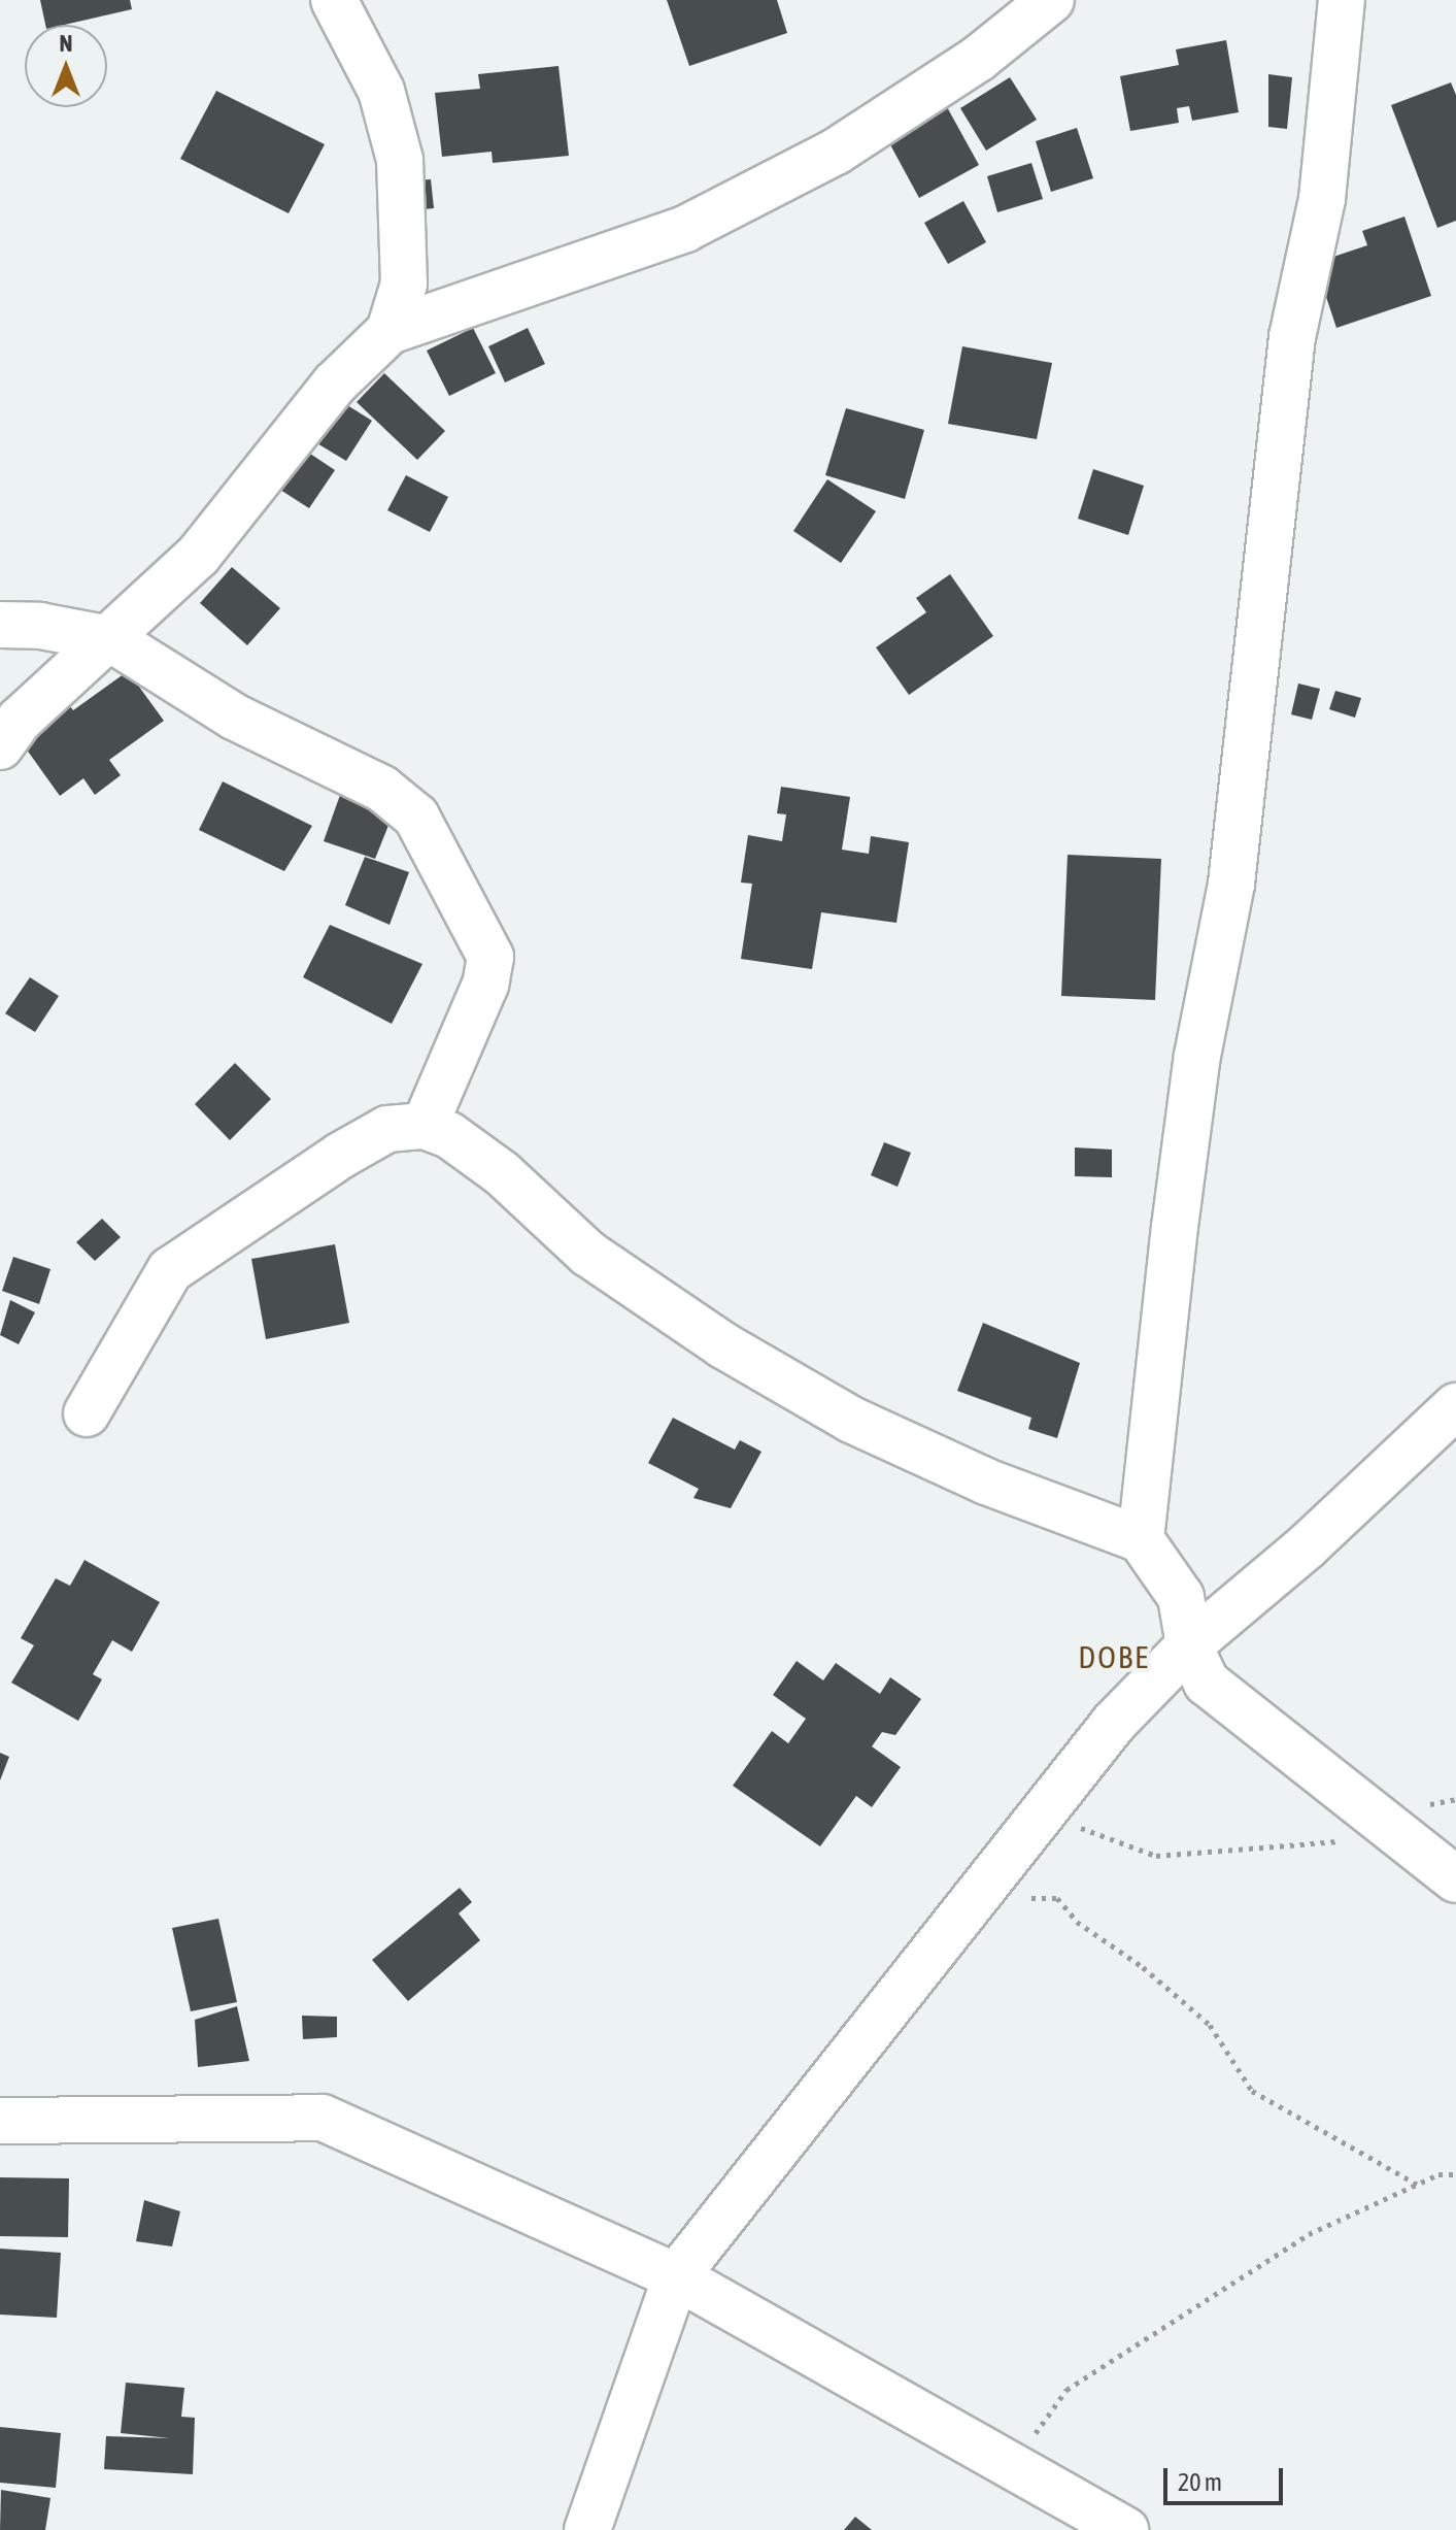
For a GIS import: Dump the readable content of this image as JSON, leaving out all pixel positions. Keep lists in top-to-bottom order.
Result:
{
  "districts": ["DOBE"],
  "scale_bar": "20 m",
  "north": "top"
}
